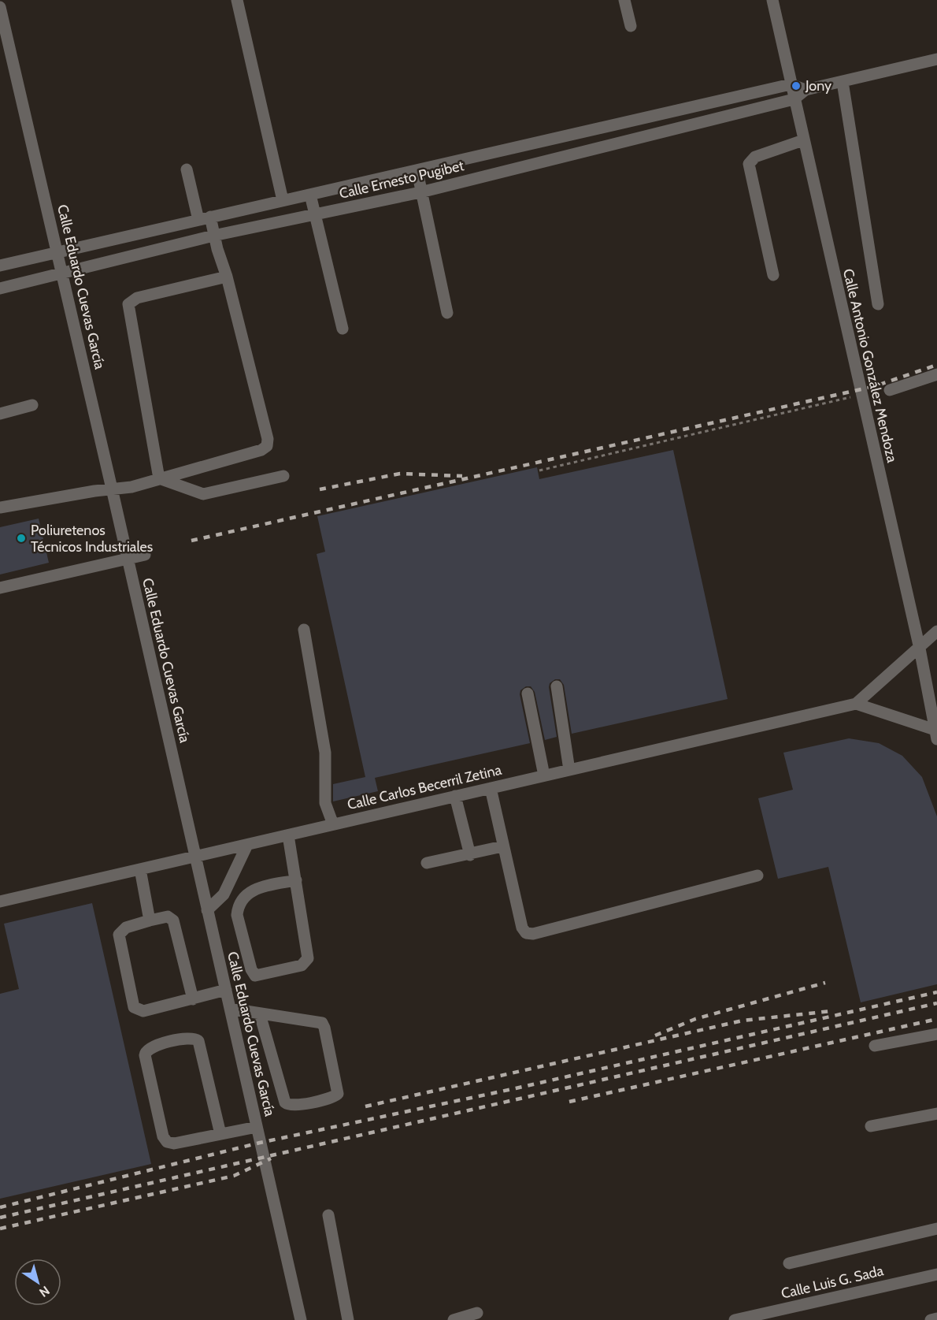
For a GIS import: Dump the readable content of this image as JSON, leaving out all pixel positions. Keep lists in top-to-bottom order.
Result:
{
  "streets": {
    "street": [
      "Calle Ernesto Pugibet",
      "Calle Eduardo Cuevas García",
      "Calle Antonio González Mendoza",
      "Calle Carlos Becerril Zetina",
      "Calle Luis G. Sada"
    ]
  },
  "crossings": [
    ["Calle Ernesto Pugibet", "Calle Eduardo Cuevas García"],
    ["Calle Ernesto Pugibet", "Calle Antonio González Mendoza"],
    ["Calle Eduardo Cuevas García", "Calle Carlos Becerril Zetina"],
    ["Calle Antonio González Mendoza", "Calle Carlos Becerril Zetina"]
  ],
  "places": ["Jony", "Poliuretenos Técnicos Industriales"],
  "north": "bottom right"
}
